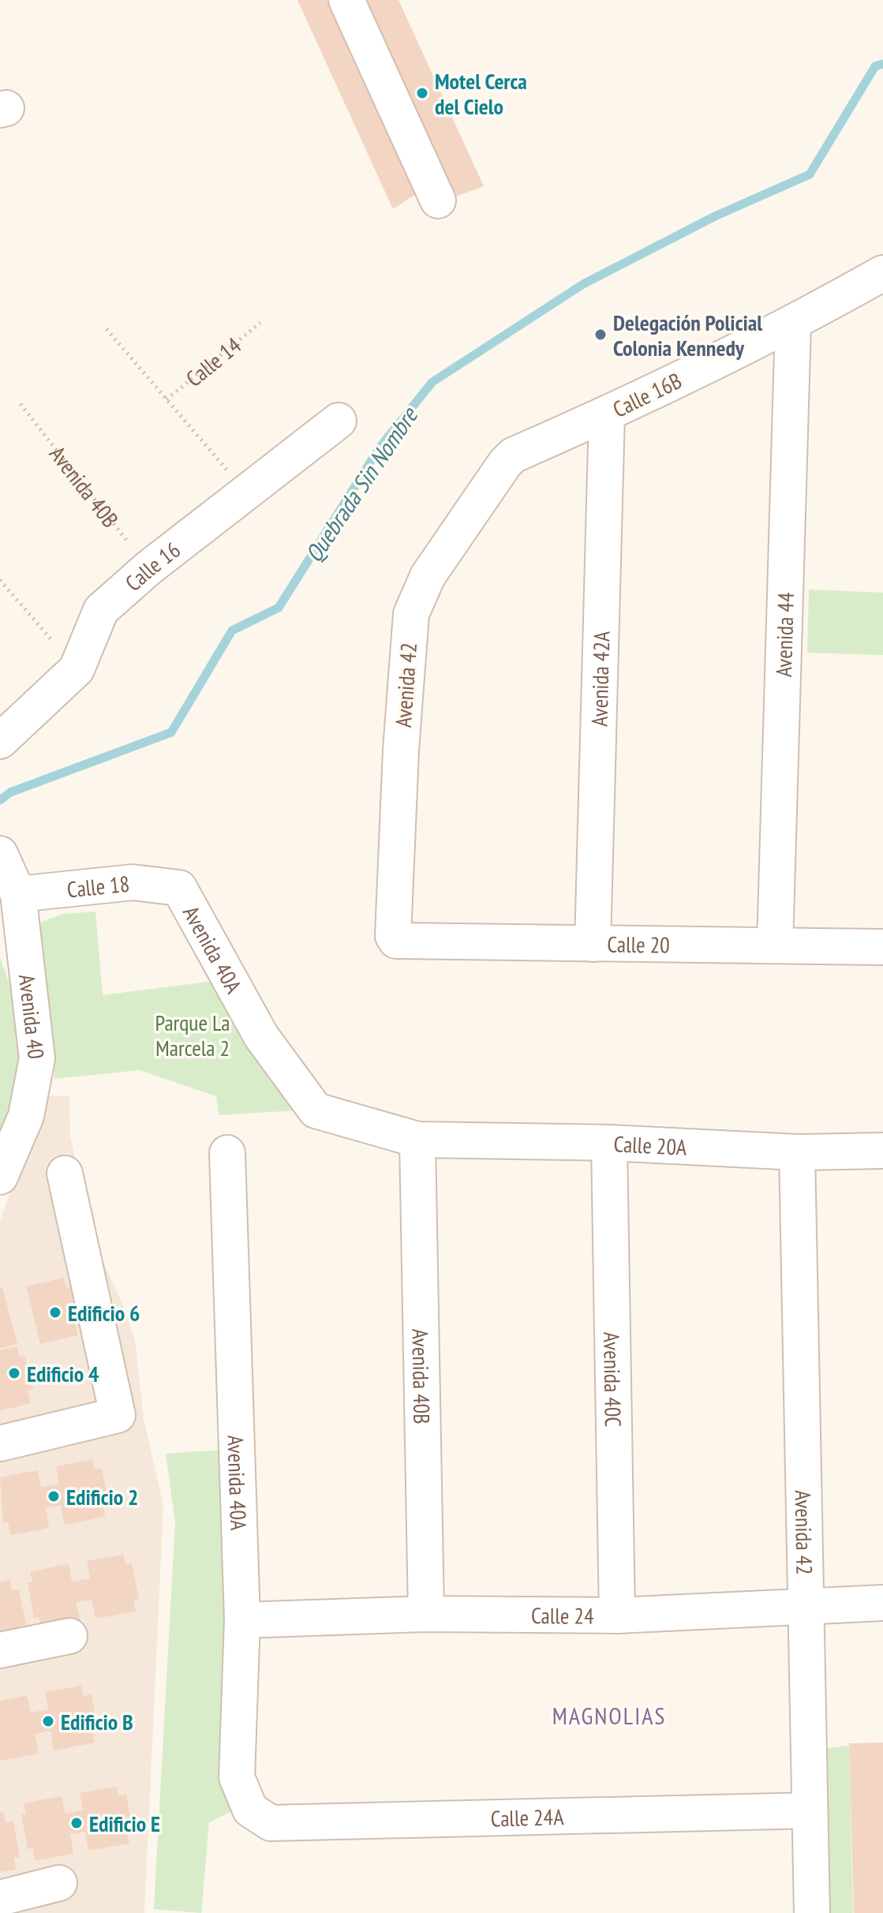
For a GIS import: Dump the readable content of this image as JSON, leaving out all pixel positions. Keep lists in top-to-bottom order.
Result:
{
  "streets": {
    "street": [
      "Calle 16B",
      "Avenida 40B",
      "Calle 16",
      "Avenida 44",
      "Avenida 42A",
      "Avenida 42",
      "Calle 18",
      "Calle 20",
      "Avenida 40A",
      "Avenida 40",
      "Calle 20A",
      "Avenida 40C",
      "Calle 24",
      "Calle 24A"
    ],
    "path": ["Calle 14"]
  },
  "crossings": [
    ["Calle 16B", "Avenida 44"],
    ["Calle 16B", "Avenida 42A"],
    ["Calle 16B", "Avenida 42"],
    ["Avenida 40B", "Calle 16"],
    ["Avenida 40B", "Avenida 40A"],
    ["Avenida 40B", "Calle 20A"],
    ["Avenida 40B", "Calle 24"],
    ["Avenida 44", "Calle 20"],
    ["Avenida 42A", "Calle 20"],
    ["Avenida 42", "Calle 20"],
    ["Avenida 42", "Calle 20A"],
    ["Avenida 42", "Calle 24"],
    ["Avenida 42", "Calle 24A"],
    ["Calle 18", "Avenida 40A"],
    ["Calle 18", "Avenida 40"],
    ["Avenida 40A", "Calle 20A"],
    ["Avenida 40A", "Calle 24"],
    ["Avenida 40A", "Calle 24A"],
    ["Calle 20A", "Avenida 40C"],
    ["Avenida 40C", "Calle 24"]
  ],
  "districts": ["MAGNOLIAS"],
  "water": ["Quebrada Sin Nombre"],
  "parks": ["Parque La Marcela 2"],
  "places": [
    "Motel Cerca del Cielo",
    "Delegación Policial Colonia Kennedy",
    "Edificio 6",
    "Edificio 4",
    "Edificio 2",
    "Edificio B",
    "Edificio E"
  ]
}
